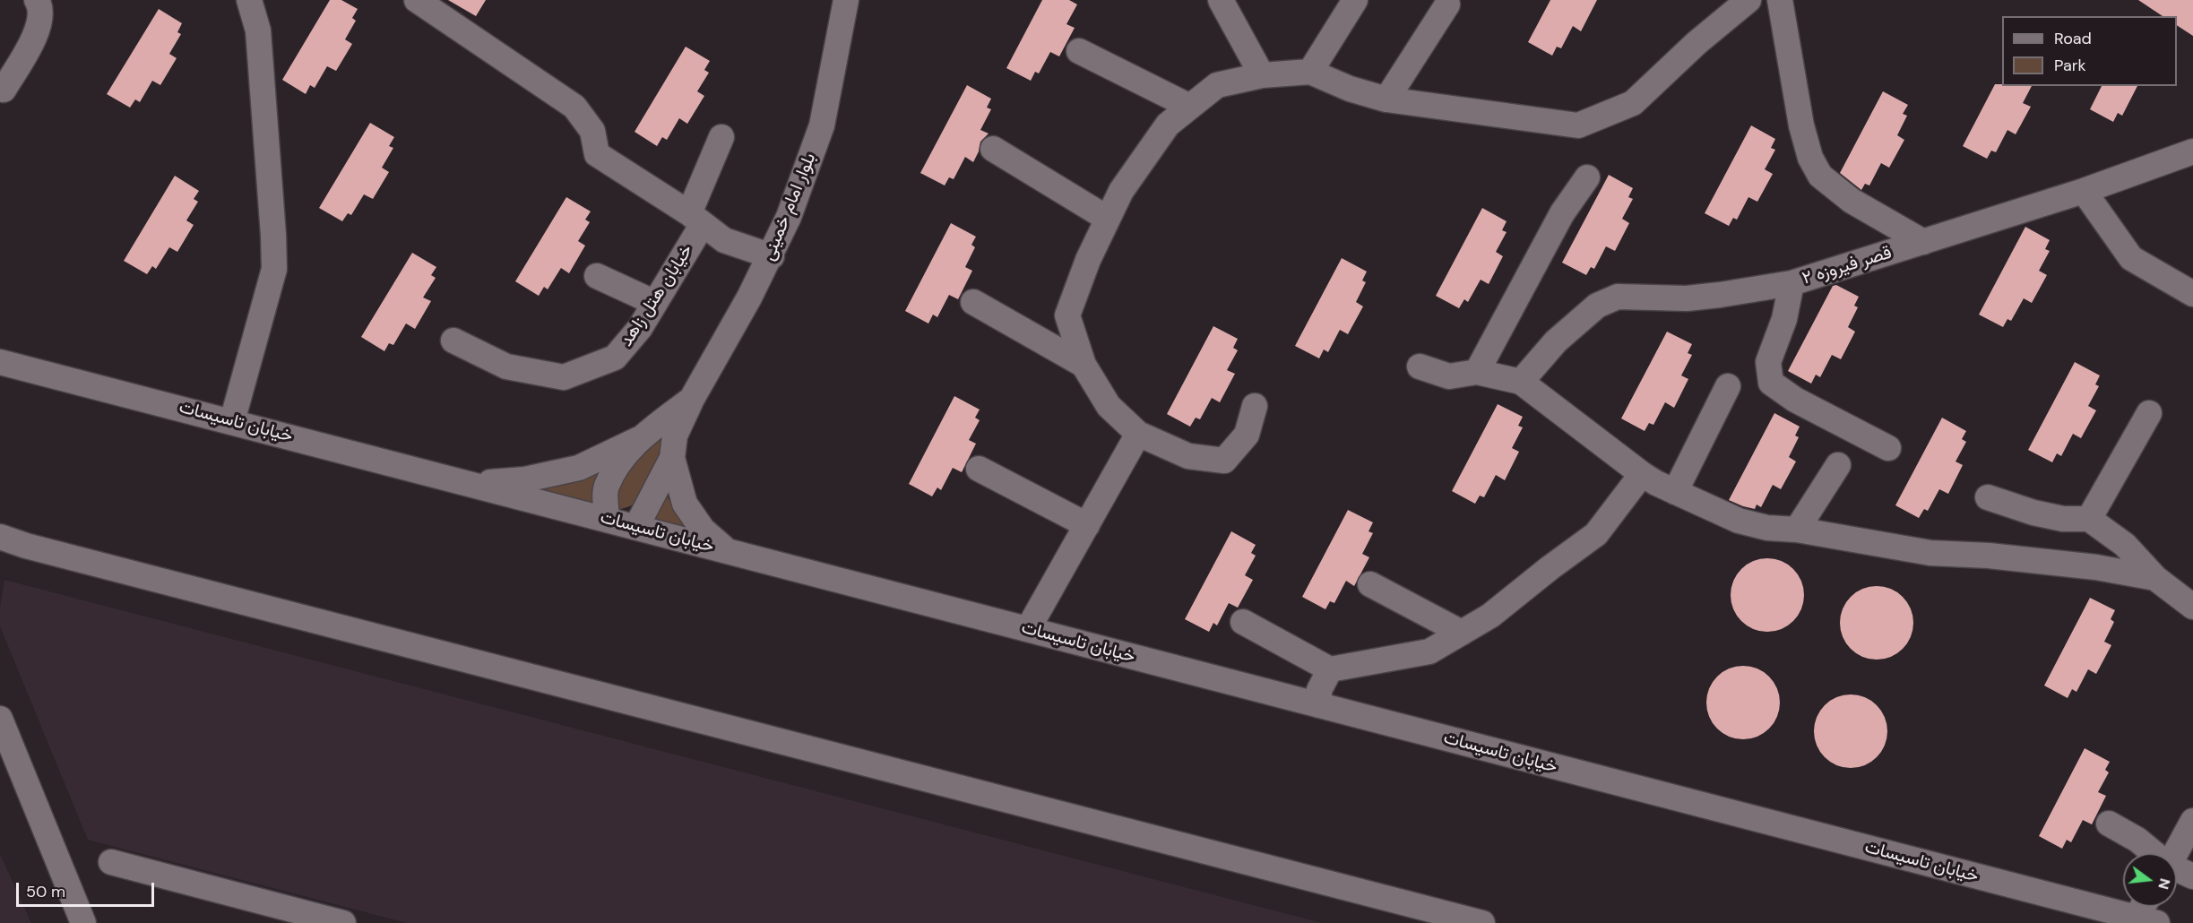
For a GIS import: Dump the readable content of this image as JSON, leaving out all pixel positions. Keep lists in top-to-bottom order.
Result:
{
  "streets": {
    "street": [
      "بلوار امام خمینی",
      "قصر فیروزه ۲",
      "خیابان هتل زاهد",
      "خیابان تاسیسات"
    ]
  },
  "legend": ["Road", "Park"],
  "scale_bar": "50 m",
  "north": "right"
}
